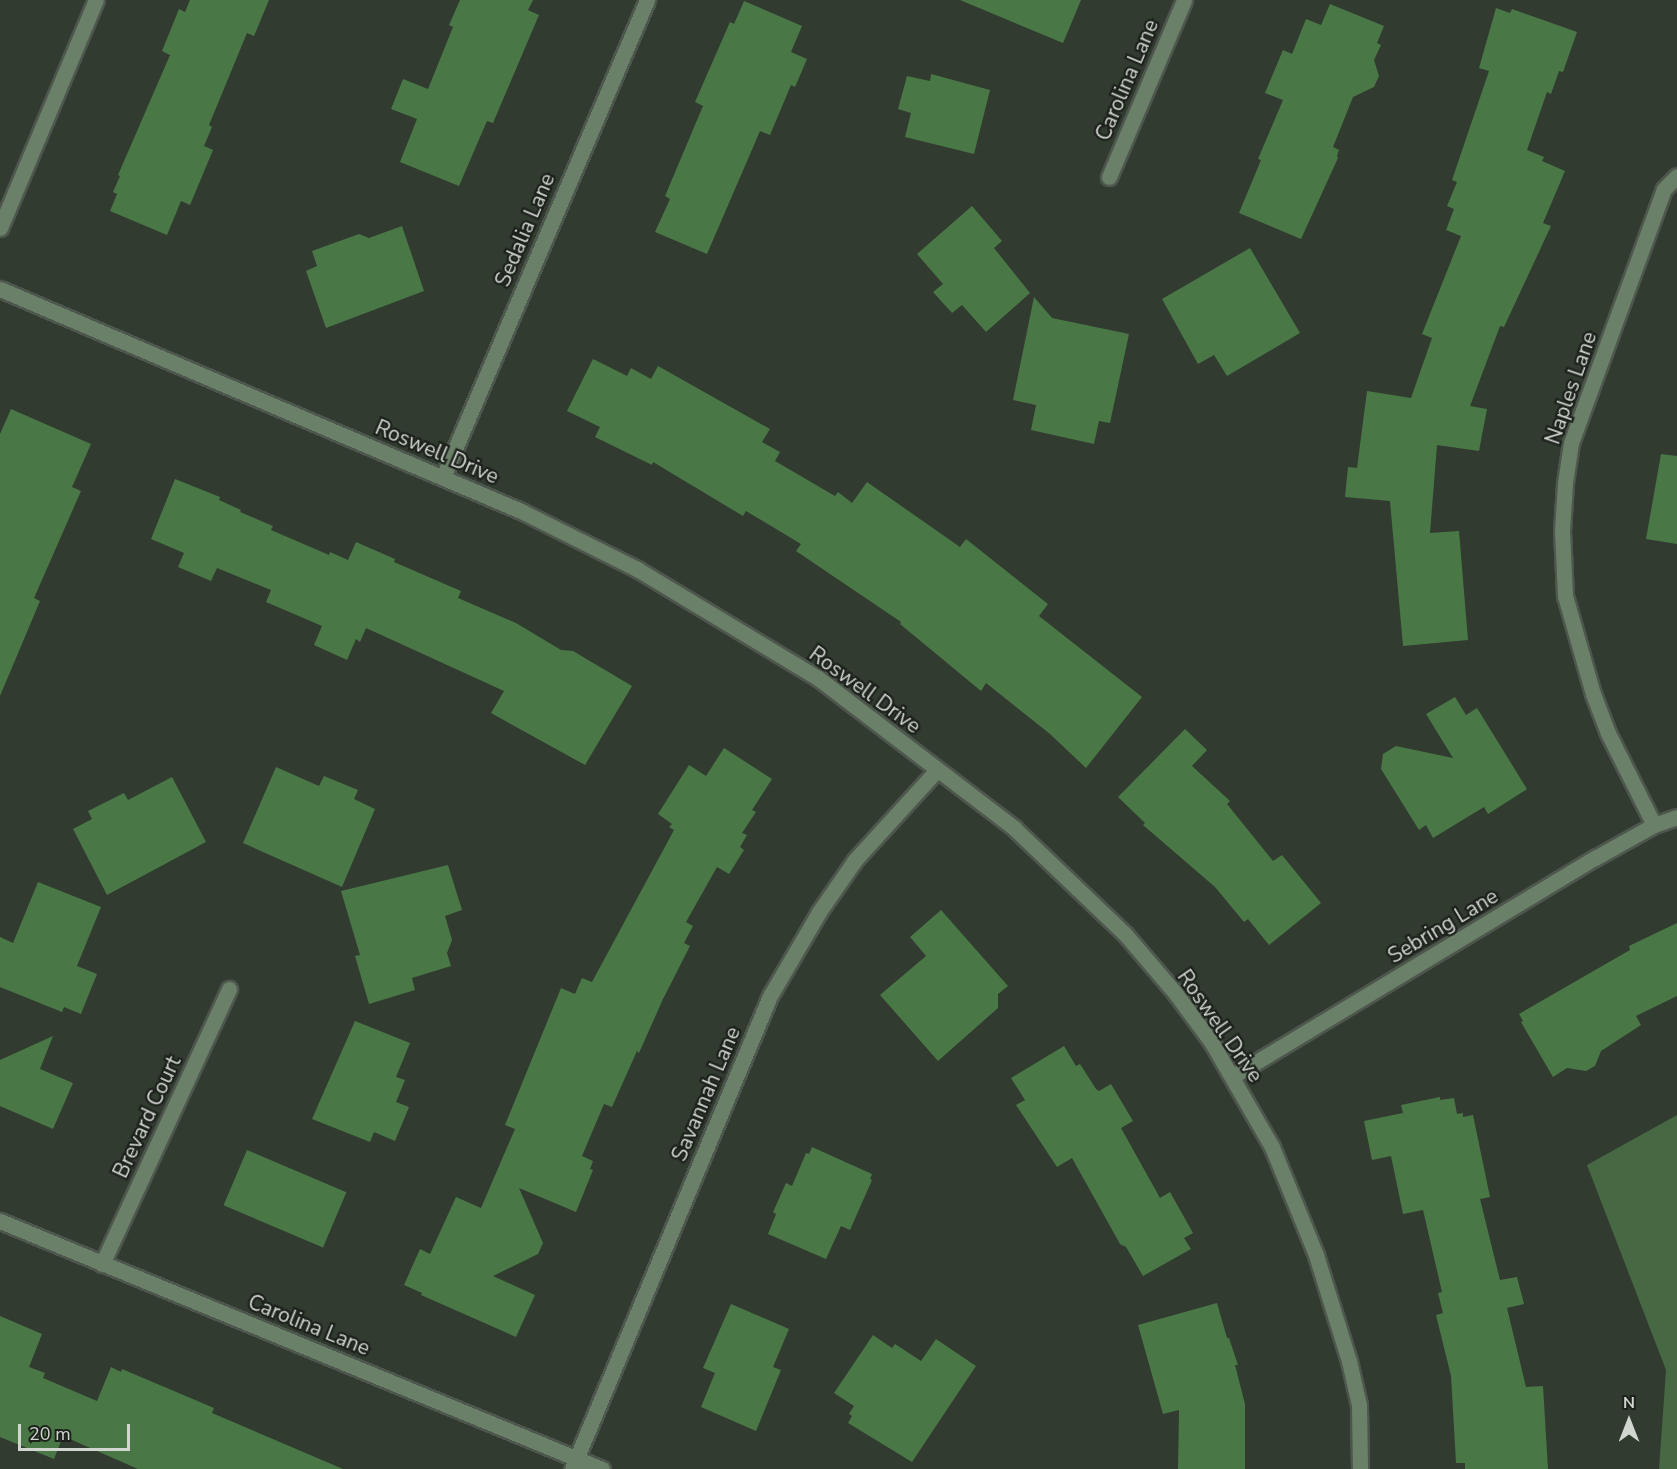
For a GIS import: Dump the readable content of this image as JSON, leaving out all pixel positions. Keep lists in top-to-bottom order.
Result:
{
  "streets": {
    "street": [
      "Carolina Lane",
      "Sedalia Lane",
      "Naples Lane",
      "Roswell Drive",
      "Sebring Lane",
      "Savannah Lane",
      "Brevard Court"
    ]
  },
  "crossings": [
    ["Carolina Lane", "Savannah Lane"],
    ["Carolina Lane", "Brevard Court"],
    ["Sedalia Lane", "Roswell Drive"],
    ["Naples Lane", "Sebring Lane"],
    ["Roswell Drive", "Sebring Lane"],
    ["Roswell Drive", "Savannah Lane"]
  ],
  "scale_bar": "20 m",
  "north": "top"
}
